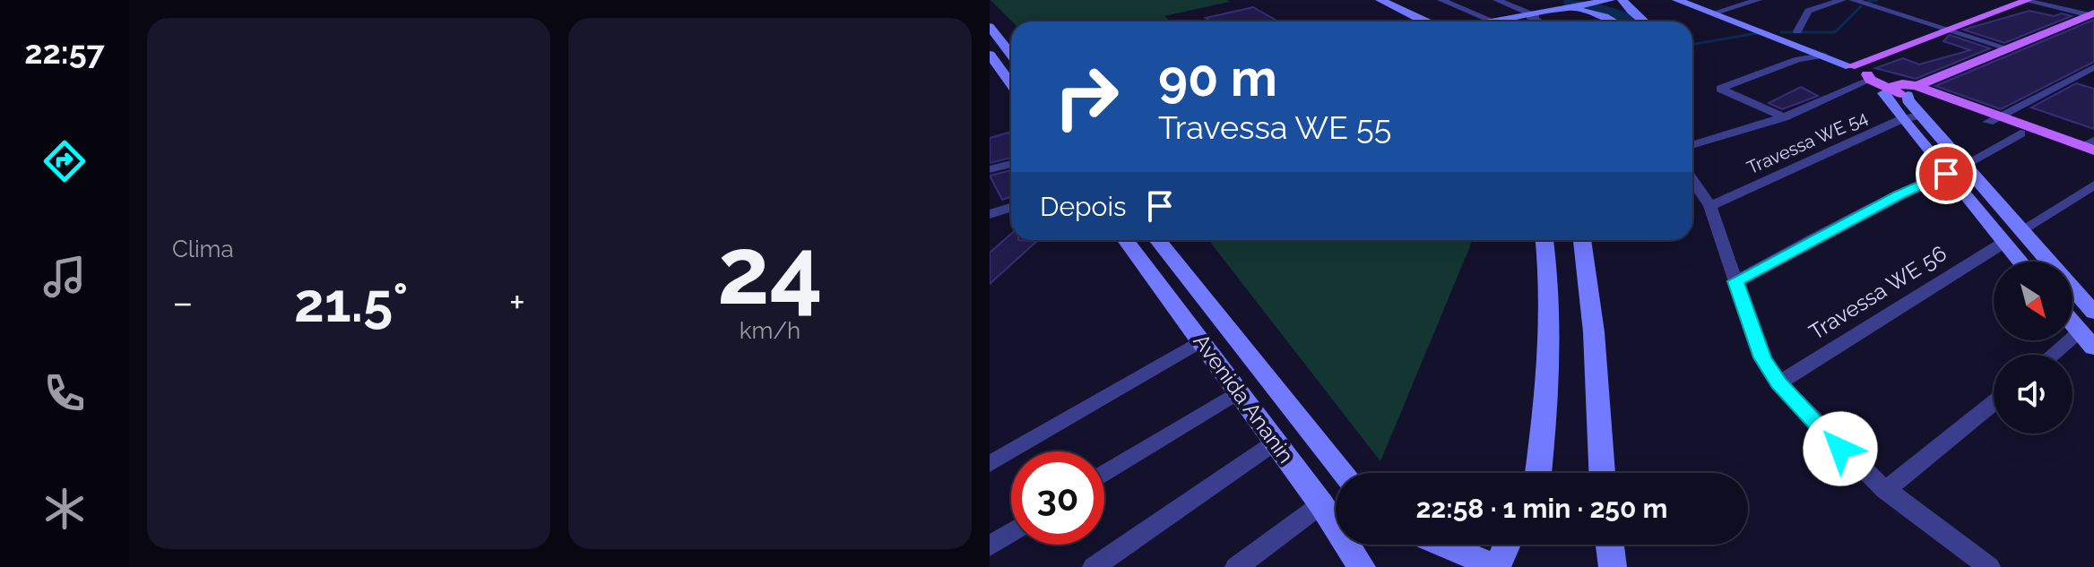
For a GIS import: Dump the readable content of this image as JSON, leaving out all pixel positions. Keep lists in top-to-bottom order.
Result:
{
  "streets": {
    "main road": ["Avenida Ananin"],
    "street": ["Travessa WE 54", "Travessa WE 56"]
  },
  "north": "bottom right",
  "page": {
    "tabs": "22:57",
    "tile": [
      "Clima",
      ["24", "km/h"]
    ],
    "turn": ["90 m", "Travessa WE 55"],
    "then": "Depois",
    "heat": ["−", "21.5°", "+"],
    "limit": "30",
    "trip": "22:58 · 1 min · 250 m"
  }
}
